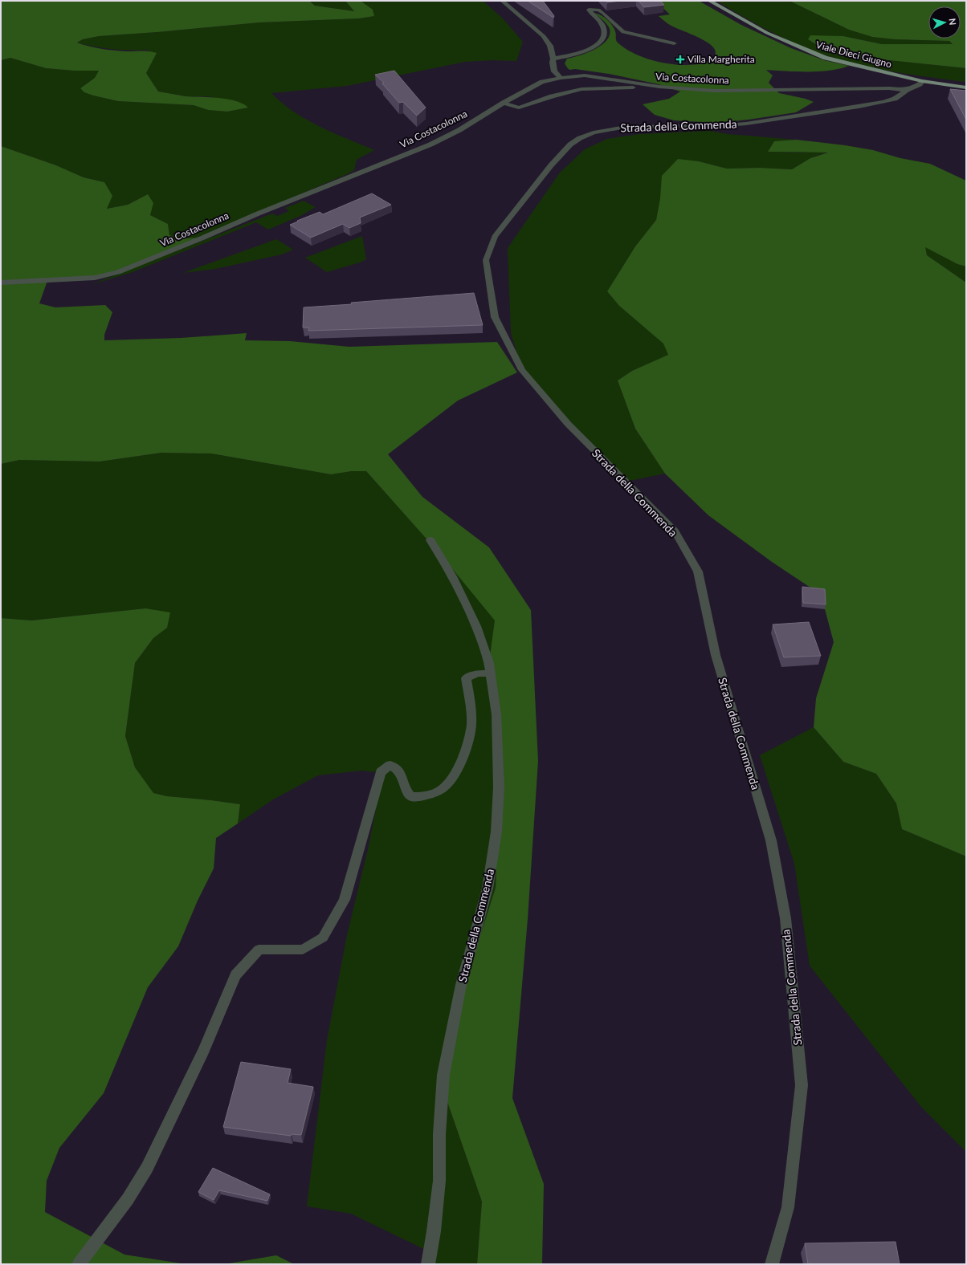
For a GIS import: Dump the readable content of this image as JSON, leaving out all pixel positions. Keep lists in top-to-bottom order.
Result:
{
  "streets": {
    "main road": ["Viale Dieci Giugno"],
    "street": ["Via Costacolonna", "Strada della Commenda"]
  },
  "crossings": [
    ["Viale Dieci Giugno", "Strada della Commenda"],
    ["Via Costacolonna", "Strada della Commenda"]
  ],
  "places": {
    "health": ["Villa Margherita"]
  },
  "north": "right"
}
